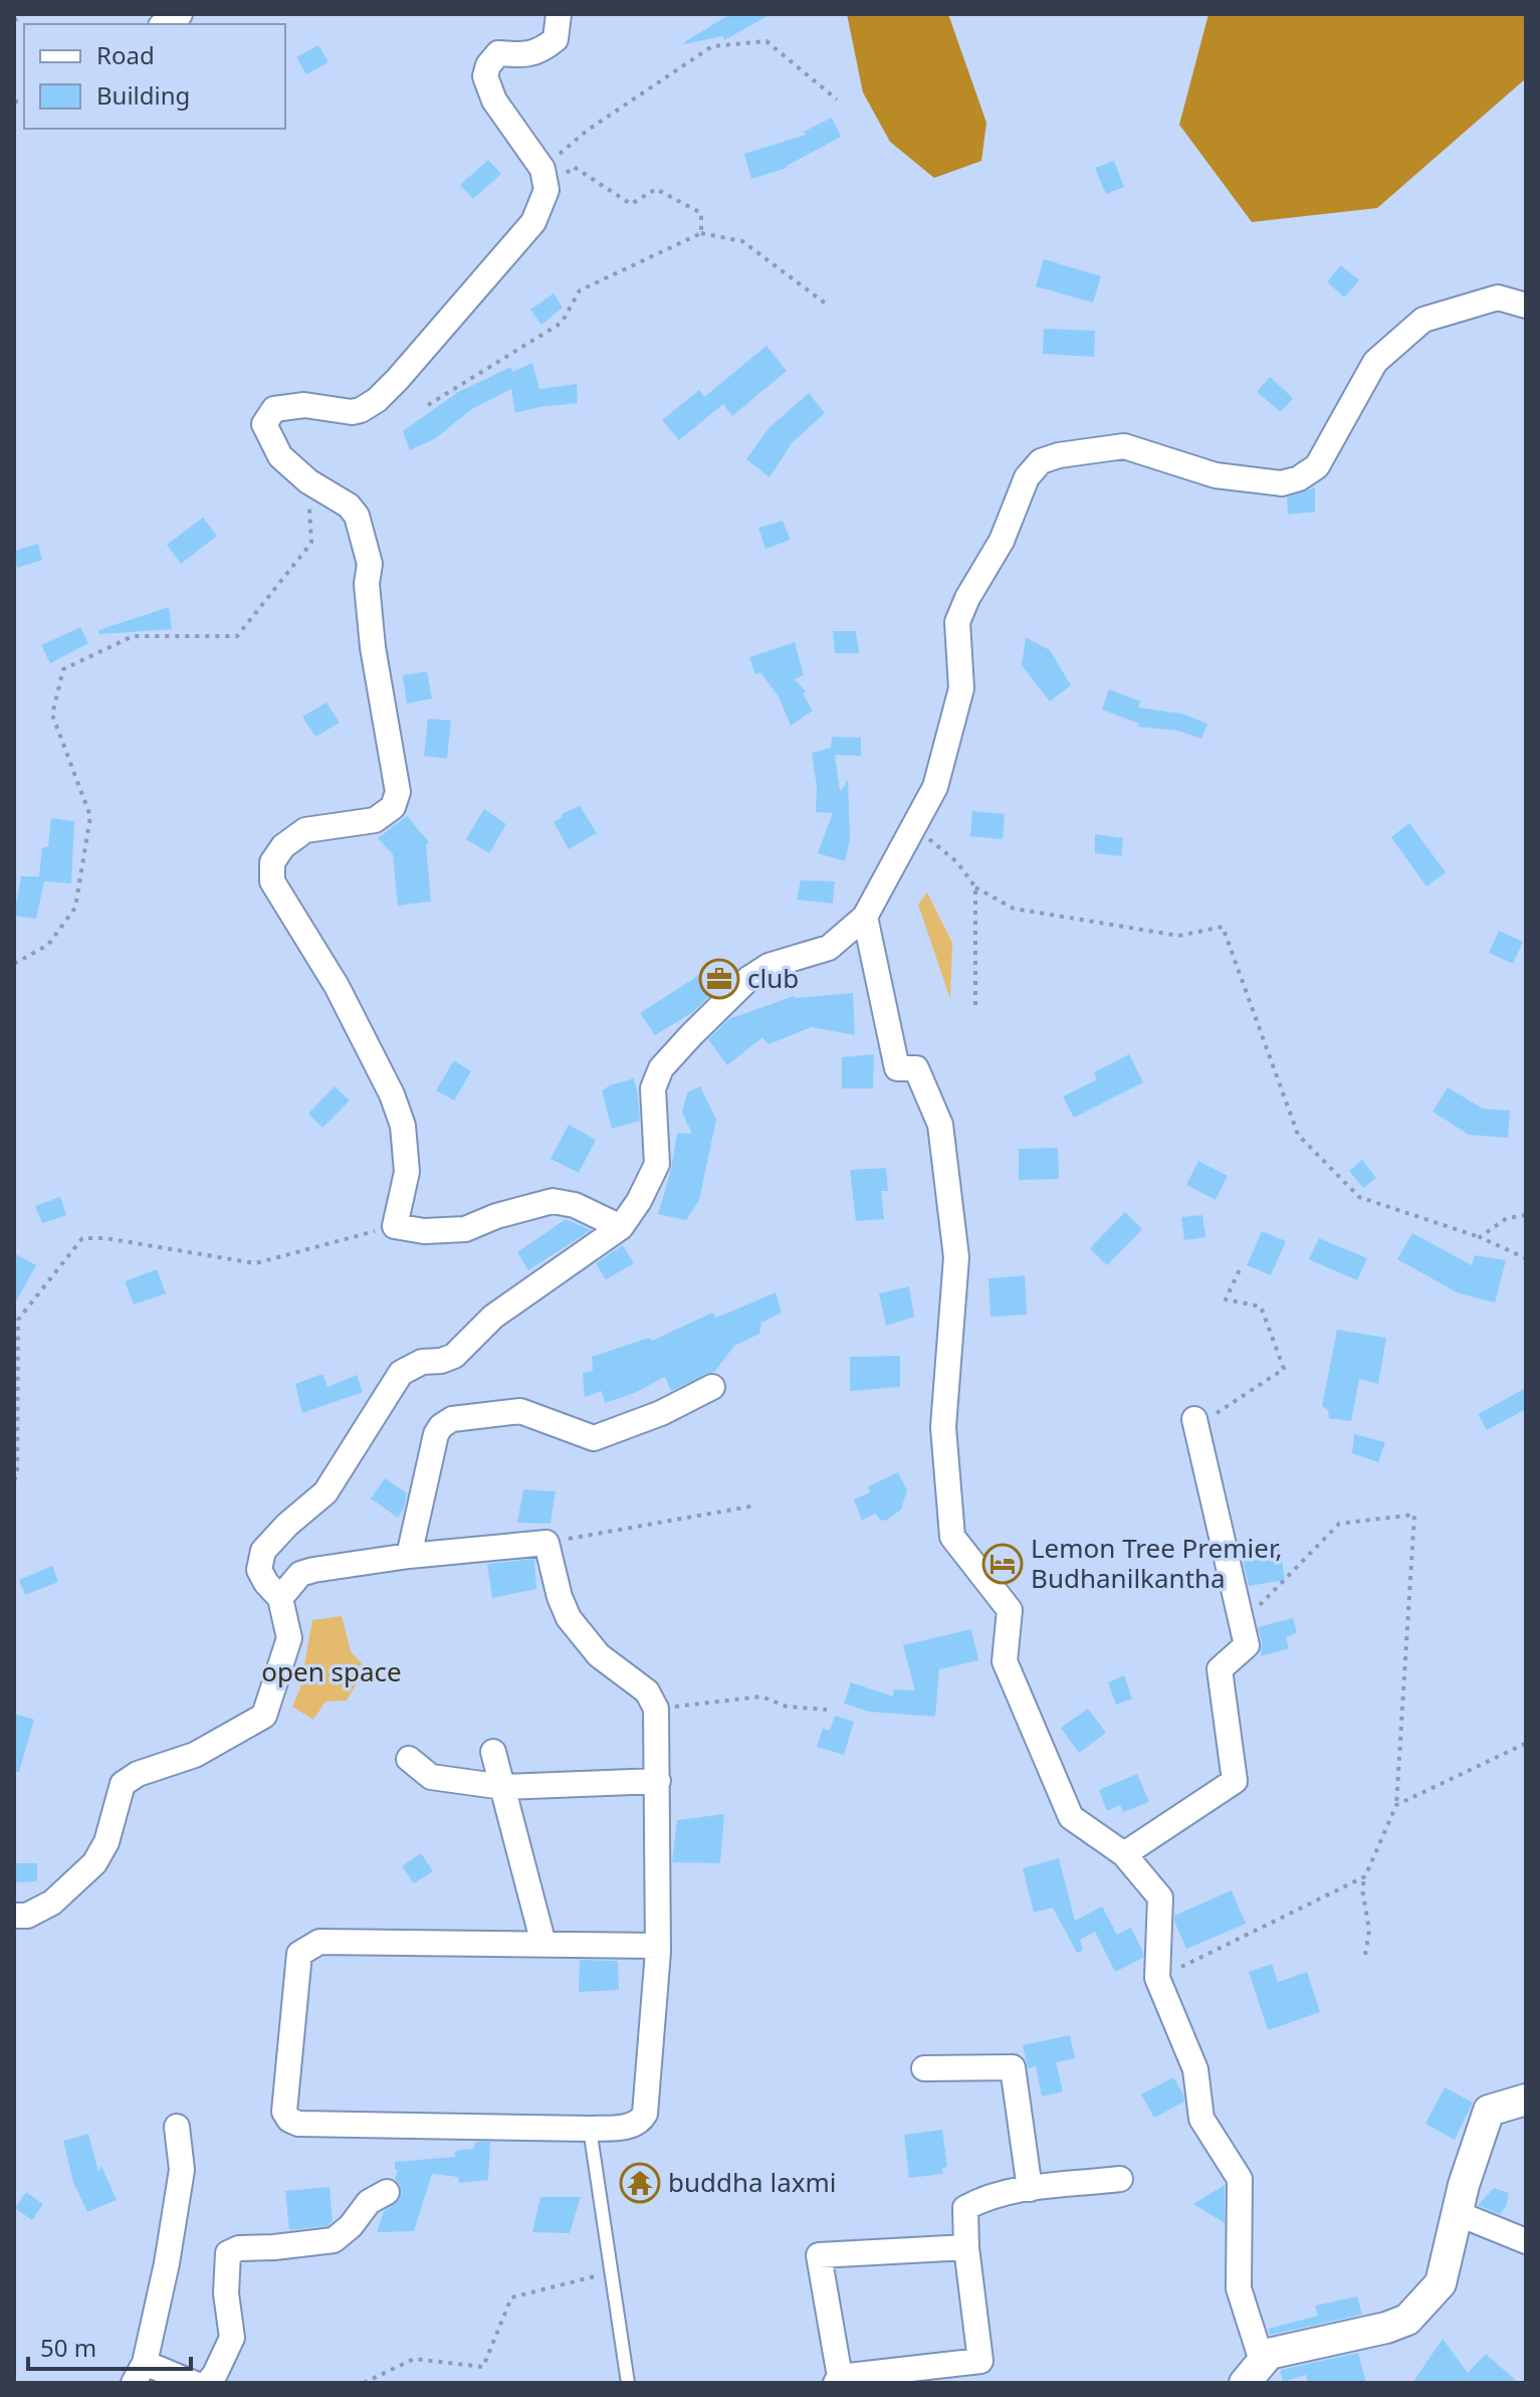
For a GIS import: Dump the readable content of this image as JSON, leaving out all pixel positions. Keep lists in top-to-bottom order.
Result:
{
  "parks": ["open space"],
  "places": {
    "office": ["club"],
    "hotel": ["Lemon Tree Premier, Budhanilkantha"],
    "temple": ["buddha laxmi"]
  },
  "legend": ["Road", "Building"],
  "scale_bar": "50 m"
}
